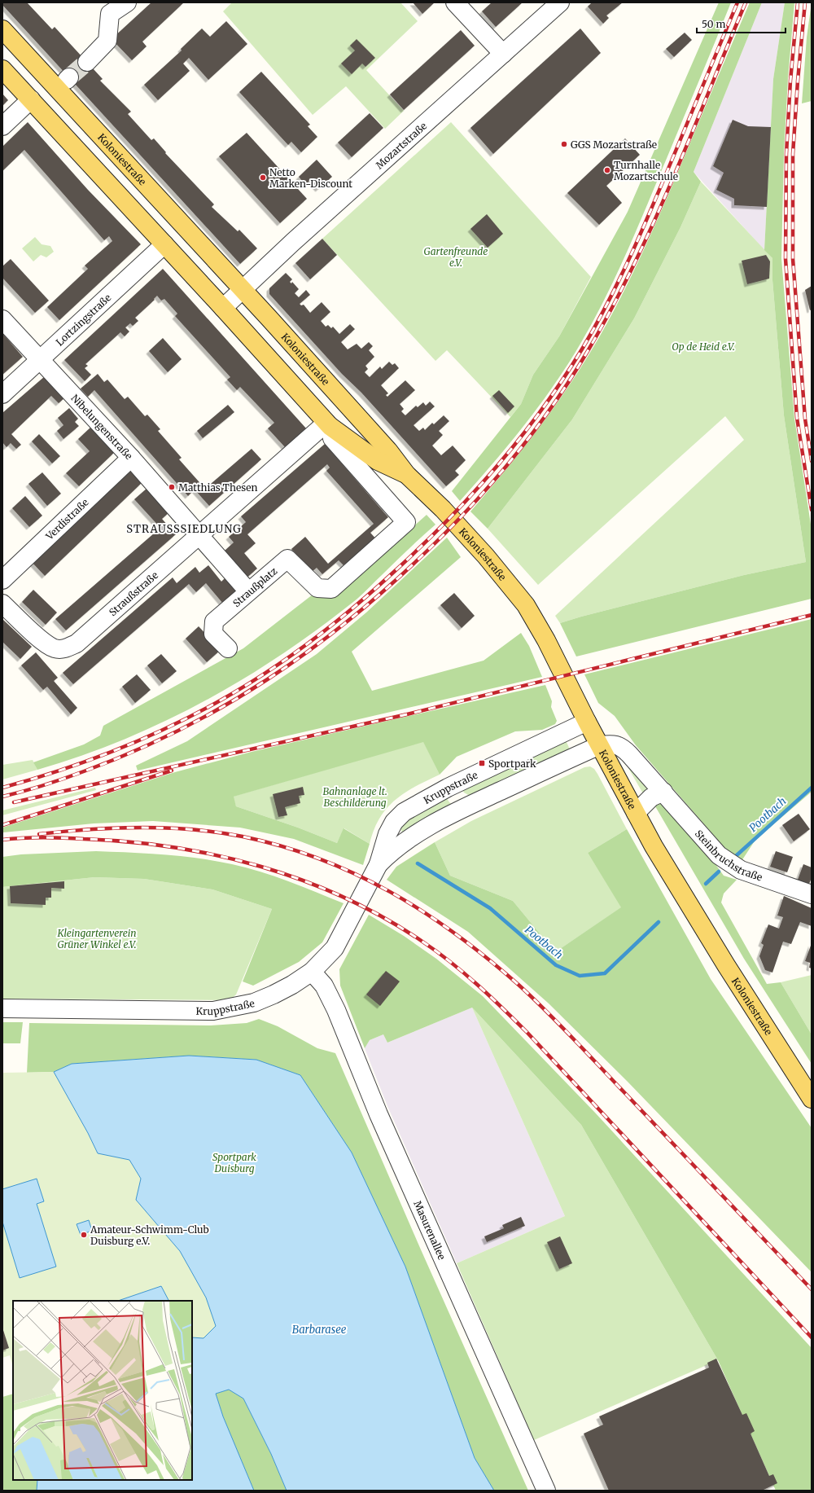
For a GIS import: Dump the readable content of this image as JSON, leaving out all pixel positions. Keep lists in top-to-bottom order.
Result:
{
  "streets": {
    "main road": ["Koloniestraße"],
    "street": [
      "Mozartstraße",
      "Lortzingstraße",
      "Nibelungenstraße",
      "Verdistraße",
      "Straußplatz",
      "Straußstraße",
      "Kruppstraße",
      "Steinbruchstraße",
      "Masurenallee"
    ]
  },
  "crossings": [
    ["Mozartstraße", "Koloniestraße"],
    ["Koloniestraße", "Lortzingstraße"],
    ["Koloniestraße", "Straußplatz"],
    ["Koloniestraße", "Straußstraße"],
    ["Koloniestraße", "Kruppstraße"],
    ["Koloniestraße", "Steinbruchstraße"],
    ["Lortzingstraße", "Nibelungenstraße"],
    ["Nibelungenstraße", "Verdistraße"],
    ["Nibelungenstraße", "Straußstraße"],
    ["Kruppstraße", "Steinbruchstraße"],
    ["Kruppstraße", "Masurenallee"]
  ],
  "districts": ["STRAUSSSIEDLUNG"],
  "water": ["Pootbach", "Barbarasee"],
  "parks": [
    "Gartenfreunde e.V.",
    "Op de Heid e.V.",
    "Bahnanlage lt. Beschilderung",
    "Kleingartenverein Grüner Winkel e.V.",
    "Sportpark Duisburg"
  ],
  "places": {
    "other": [
      "GGS Mozartstraße",
      "Turnhalle Mozartschule",
      "Netto Marken-Discount",
      "Matthias Thesen",
      "Amateur-Schwimm-Club Duisburg e.V."
    ],
    "transit": ["Sportpark"]
  },
  "scale_bar": "50 m"
}
